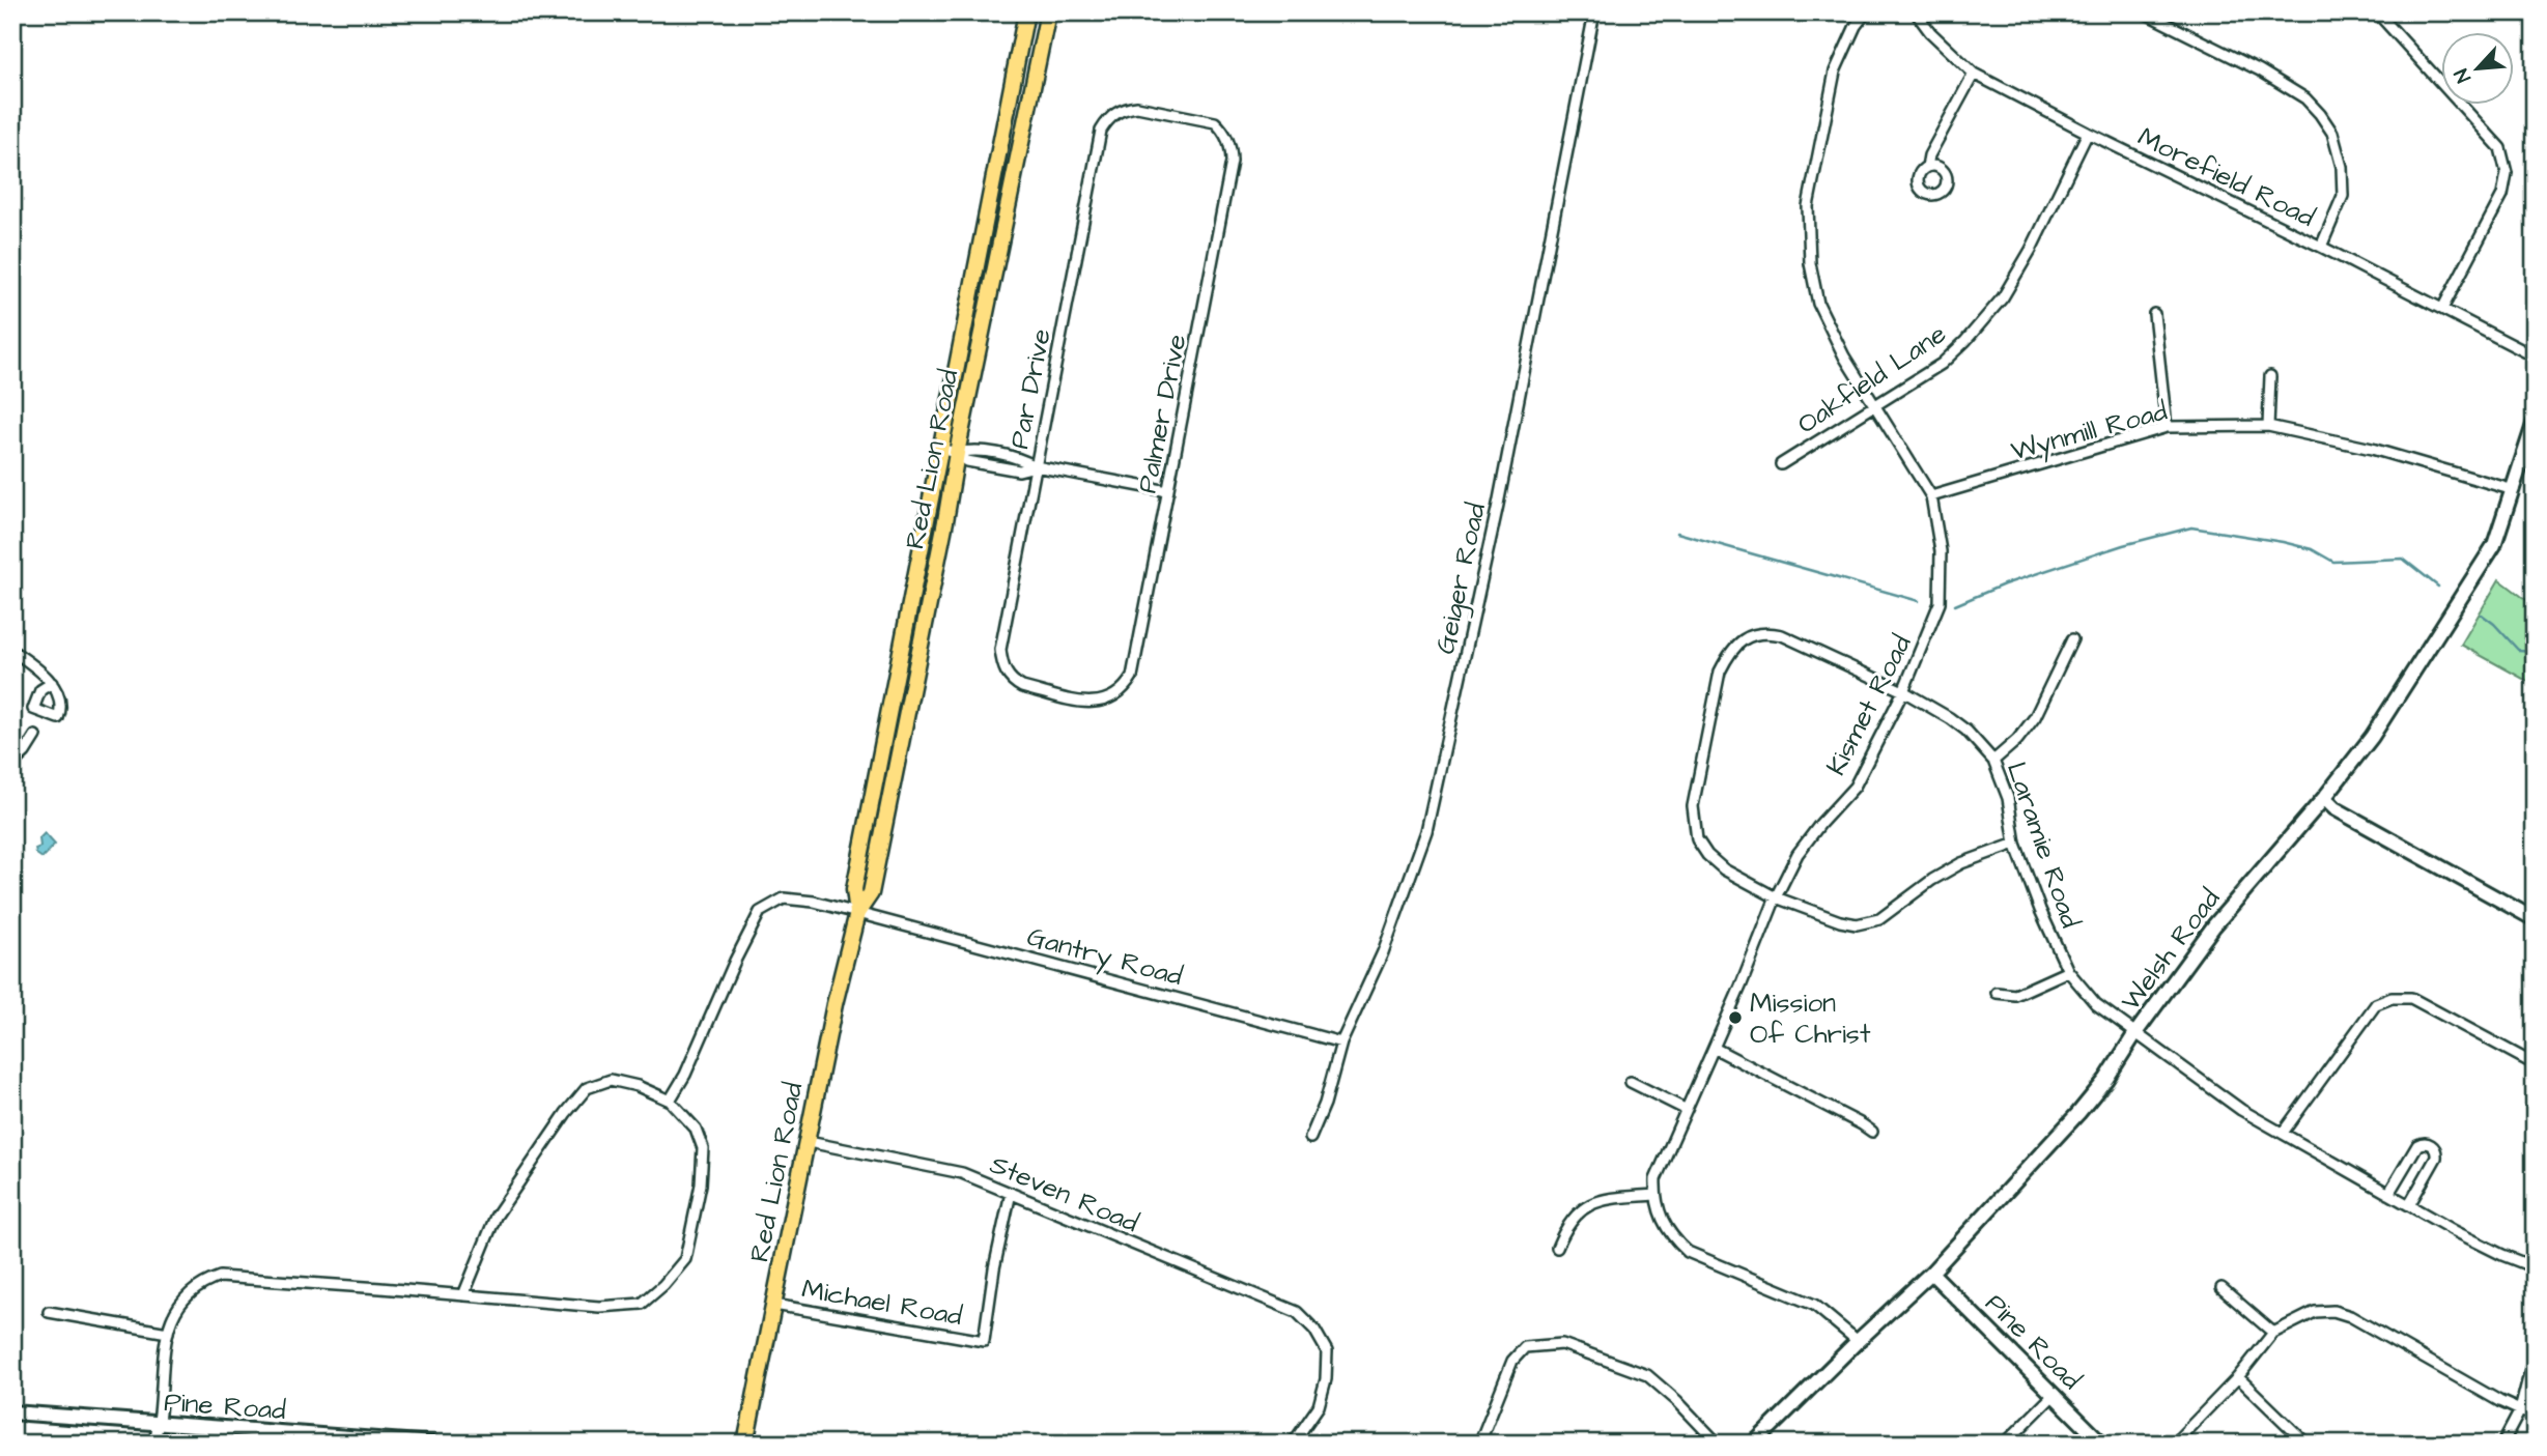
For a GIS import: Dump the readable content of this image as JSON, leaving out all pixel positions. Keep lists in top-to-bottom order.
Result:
{
  "streets": {
    "main road": ["Red Lion Road", "Welsh Road", "Pine Road"],
    "street": [
      "Morefield Road",
      "Oakfield Lane",
      "Par Drive",
      "Palmer Drive",
      "Wynmill Road",
      "Geiger Road",
      "Kismet Road",
      "Laramie Road",
      "Gantry Road",
      "Steven Road",
      "Michael Road"
    ]
  },
  "crossings": [
    ["Morefield Road", "Oakfield Lane"],
    ["Oakfield Lane", "Kismet Road"],
    ["Par Drive", "Palmer Drive"],
    ["Wynmill Road", "Kismet Road"],
    ["Wynmill Road", "Welsh Road"],
    ["Red Lion Road", "Gantry Road"],
    ["Red Lion Road", "Steven Road"],
    ["Red Lion Road", "Michael Road"],
    ["Geiger Road", "Gantry Road"],
    ["Kismet Road", "Laramie Road"],
    ["Laramie Road", "Welsh Road"],
    ["Welsh Road", "Pine Road"],
    ["Steven Road", "Michael Road"]
  ],
  "places": ["Mission Of Christ"],
  "north": "bottom left"
}
